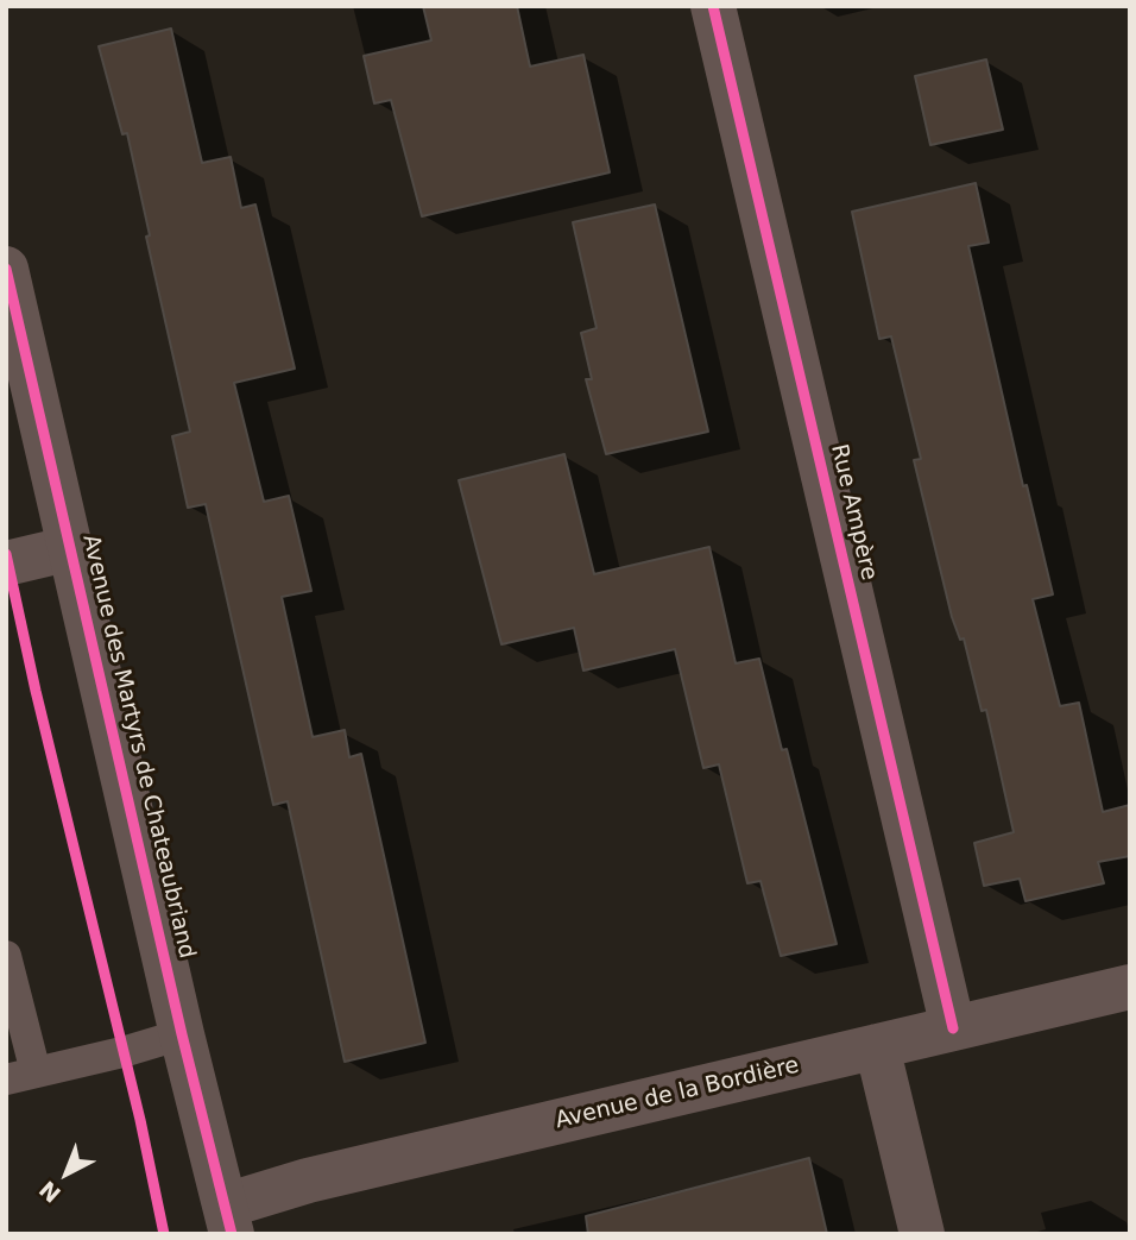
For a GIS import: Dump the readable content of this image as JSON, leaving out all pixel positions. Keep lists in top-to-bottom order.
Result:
{
  "streets": {
    "street": ["Rue Ampère", "Avenue des Martyrs de Chateaubriand", "Avenue de la Bordière"]
  },
  "crossings": [
    ["Rue Ampère", "Avenue de la Bordière"],
    ["Avenue des Martyrs de Chateaubriand", "Avenue de la Bordière"]
  ],
  "north": "bottom left"
}
